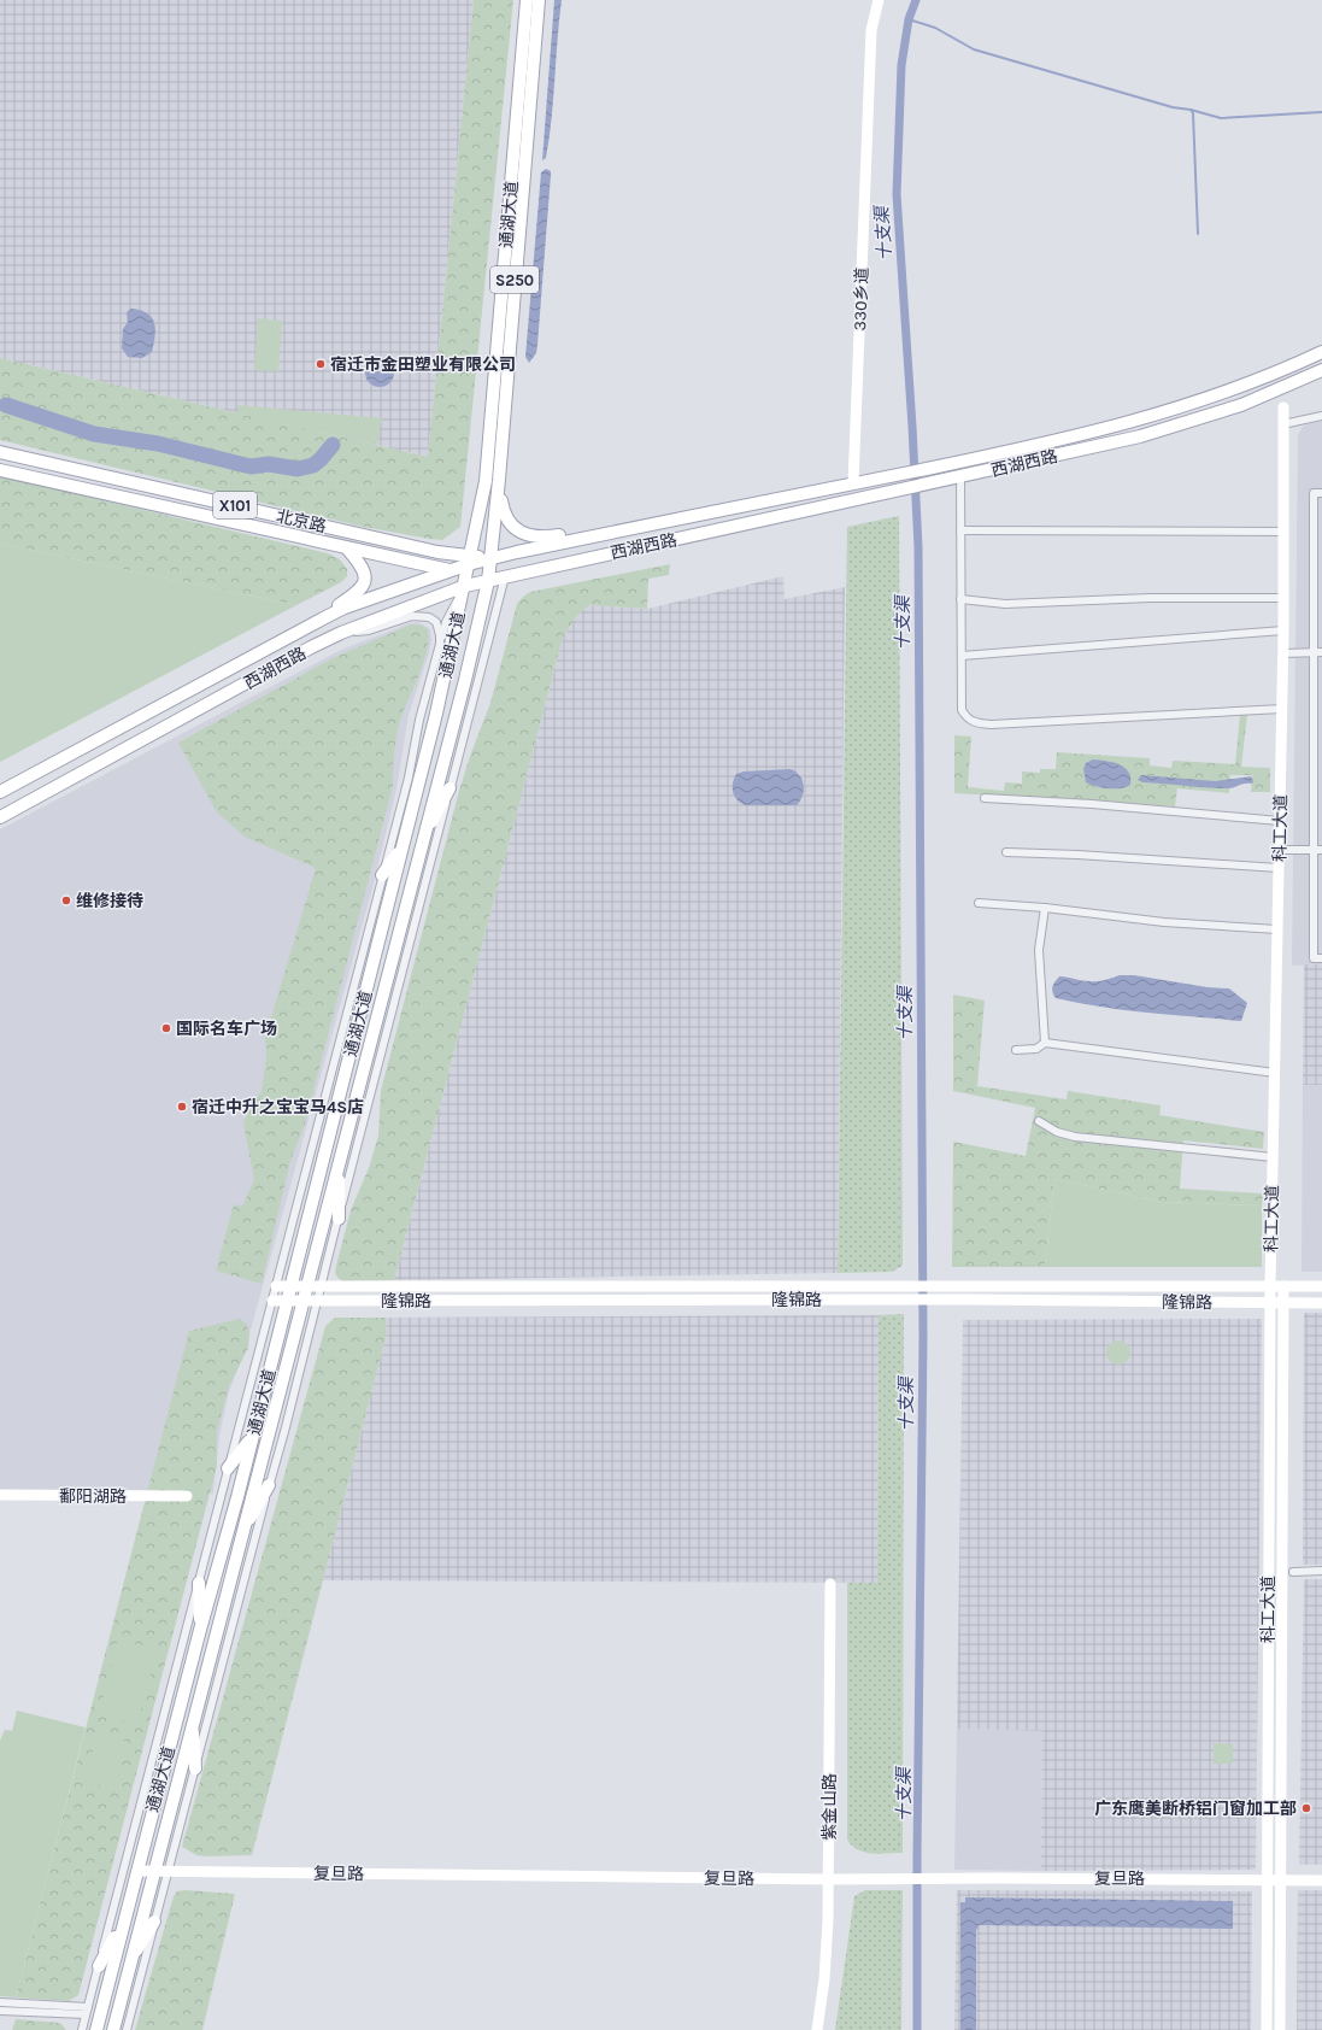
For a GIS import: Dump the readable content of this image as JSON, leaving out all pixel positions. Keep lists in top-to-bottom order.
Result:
{
  "streets": {
    "main road": [
      "通湖大道",
      "S250",
      "西湖西路",
      "X101",
      "北京路"
    ],
    "street": [
      "330乡道",
      "科工大道",
      "隆锦路",
      "鄱阳湖路",
      "紫金山路",
      "复旦路"
    ]
  },
  "crossings": [
    ["通湖大道", "西湖西路"],
    ["通湖大道", "北京路"],
    ["通湖大道", "隆锦路"],
    ["通湖大道", "复旦路"],
    ["330乡道", "西湖西路"],
    ["西湖西路", "北京路"],
    ["科工大道", "隆锦路"],
    ["科工大道", "复旦路"],
    ["紫金山路", "复旦路"]
  ],
  "water": ["十支渠"],
  "places": [
    "宿迁市金田塑业有限公司",
    "维修接待",
    "国际名车广场",
    "宿迁中升之宝宝马4S店",
    "广东鹰美断桥铝门窗加工部"
  ]
}
